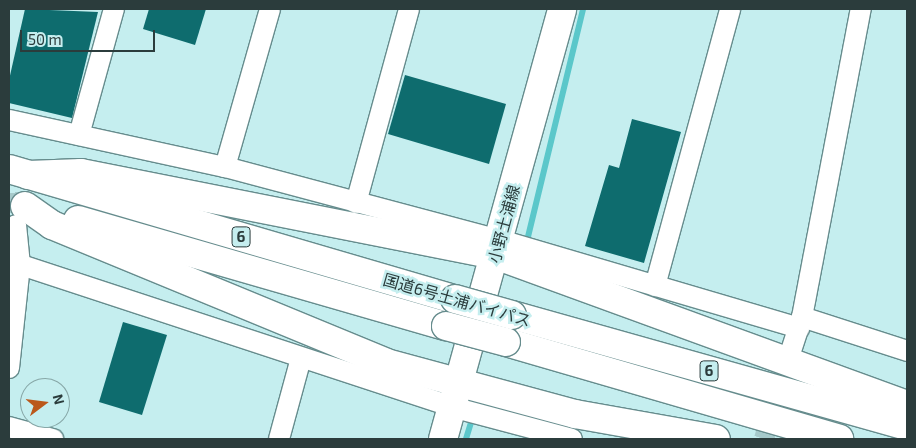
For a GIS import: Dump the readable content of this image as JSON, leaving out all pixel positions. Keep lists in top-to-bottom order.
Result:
{
  "streets": {
    "main road": ["小野土浦線", "6", "国道6号土浦バイパス"]
  },
  "scale_bar": "50 m",
  "north": "right"
}
